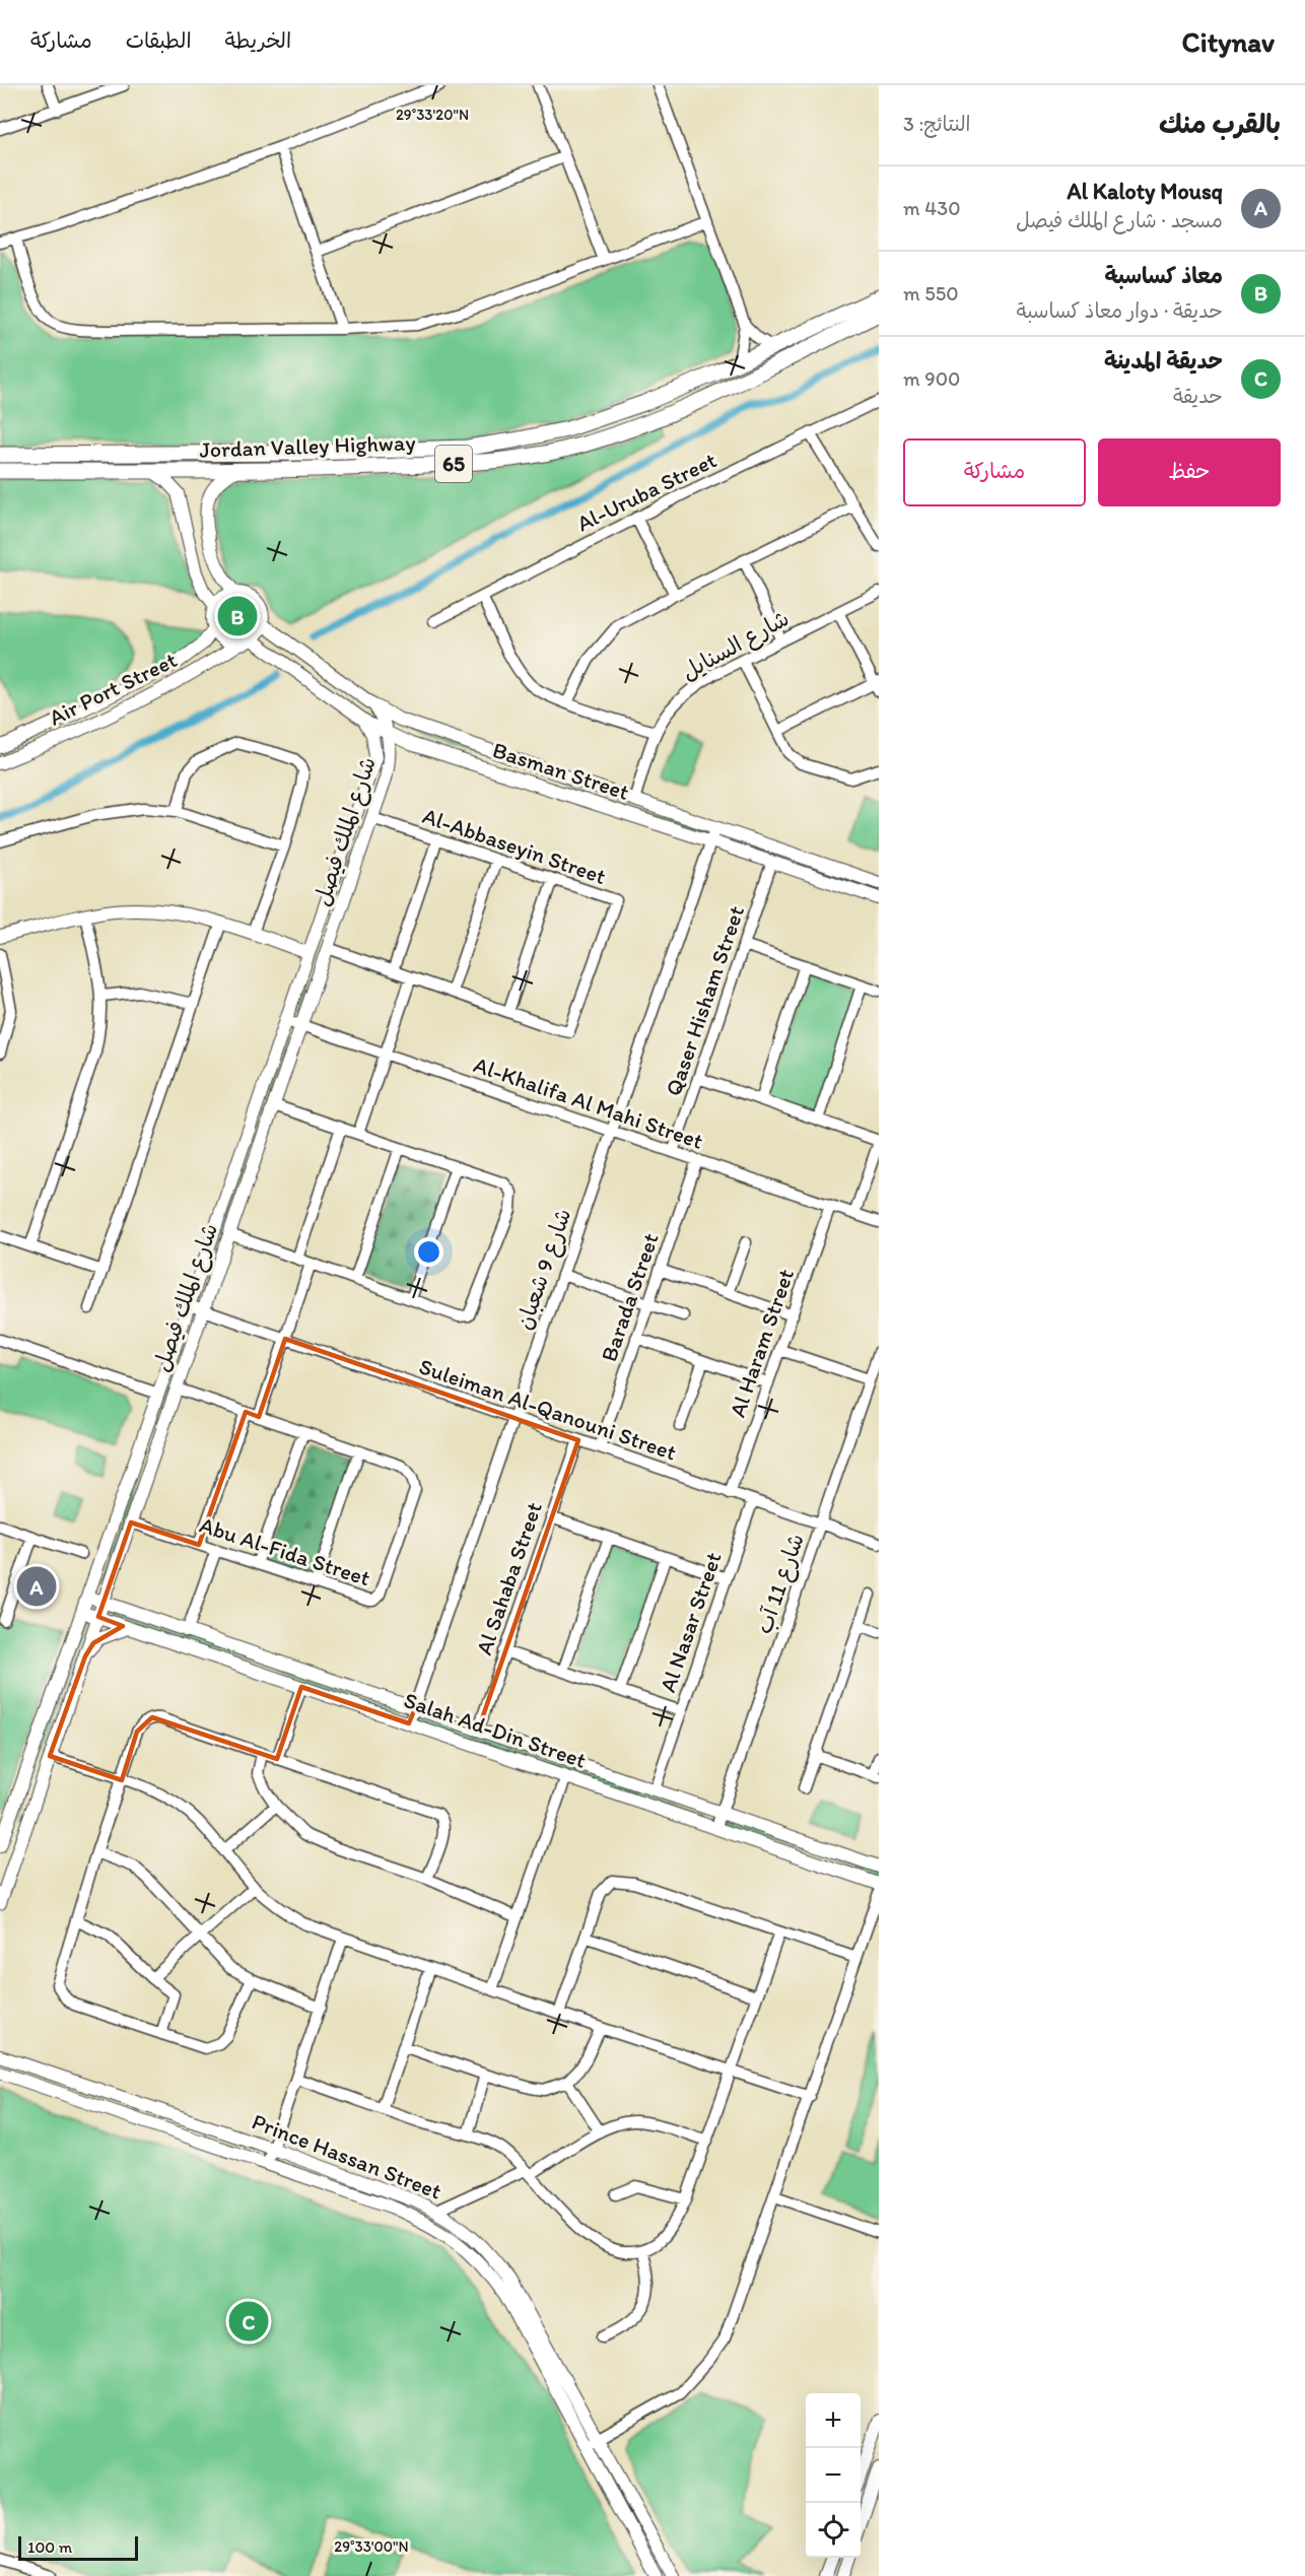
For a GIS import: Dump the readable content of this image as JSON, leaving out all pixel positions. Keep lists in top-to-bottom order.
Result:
{
  "streets": {
    "highway": ["Jordan Valley Highway", "65"],
    "main road": [
      "Air Port Street",
      "Basman Street",
      "شارع الملك فيصل",
      "Salah Ad-Din Street",
      "Prince Hassan Street"
    ],
    "street": [
      "Al-Uruba Street",
      "شارع السنايل",
      "Al-Abbaseyin Street",
      "Qaser Hisham Street",
      "Al-Khalifa Al Mahi Street",
      "شارع 9 شعبان",
      "Barada Street",
      "Al Haram Street",
      "Suleiman Al-Qanouni Street",
      "Abu Al-Fida Street",
      "Al Sahaba Street",
      "شارع 11 آب",
      "Al Nasar Street"
    ]
  },
  "crossings": [
    ["شارع السنايل", "Basman Street"],
    ["Air Port Street", "Basman Street"],
    ["Basman Street", "شارع الملك فيصل"],
    ["Basman Street", "Qaser Hisham Street"],
    ["Basman Street", "شارع 9 شعبان"],
    ["شارع الملك فيصل", "Al-Abbaseyin Street"],
    ["شارع الملك فيصل", "Al-Khalifa Al Mahi Street"],
    ["شارع الملك فيصل", "Suleiman Al-Qanouni Street"],
    ["شارع الملك فيصل", "Abu Al-Fida Street"],
    ["شارع الملك فيصل", "Salah Ad-Din Street"],
    ["Qaser Hisham Street", "Al-Khalifa Al Mahi Street"],
    ["Al-Khalifa Al Mahi Street", "شارع 9 شعبان"],
    ["Al-Khalifa Al Mahi Street", "Barada Street"],
    ["Al-Khalifa Al Mahi Street", "Al Haram Street"],
    ["شارع 9 شعبان", "Suleiman Al-Qanouni Street"],
    ["شارع 9 شعبان", "Salah Ad-Din Street"],
    ["Barada Street", "Suleiman Al-Qanouni Street"],
    ["Al Haram Street", "Suleiman Al-Qanouni Street"],
    ["Suleiman Al-Qanouni Street", "Al Sahaba Street"],
    ["Suleiman Al-Qanouni Street", "شارع 11 آب"],
    ["Suleiman Al-Qanouni Street", "Al Nasar Street"],
    ["Al Sahaba Street", "Salah Ad-Din Street"],
    ["شارع 11 آب", "Salah Ad-Din Street"],
    ["Al Nasar Street", "Salah Ad-Din Street"]
  ],
  "scale_bar": "100 m",
  "page": {
    "header": "Citynav",
    "nav": ["الخريطة", "الطبقات", "مشاركة"],
    "heading": ["بالقرب منك", "النتائج: 3"],
    "list": [
      {
        "mark": "A",
        "name": "Al Kaloty Mousq",
        "note": "مسجد · شارع الملك فيصل",
        "value": "430 m"
      },
      {
        "mark": "B",
        "name": "معاذ كساسبة",
        "note": "حديقة · دوار معاذ كساسبة",
        "value": "550 m"
      },
      {
        "mark": "C",
        "name": "حديقة المدينة",
        "note": "حديقة",
        "value": "900 m"
      }
    ],
    "buttons": ["حفظ", "مشاركة"],
    "pins": ["B", "A", "C"],
    "map_buttons": ["+", "−"],
    "scale": "100 m"
  },
  "coordinates": ["29°33'20\"N", "29°33'00\"N"]
}
